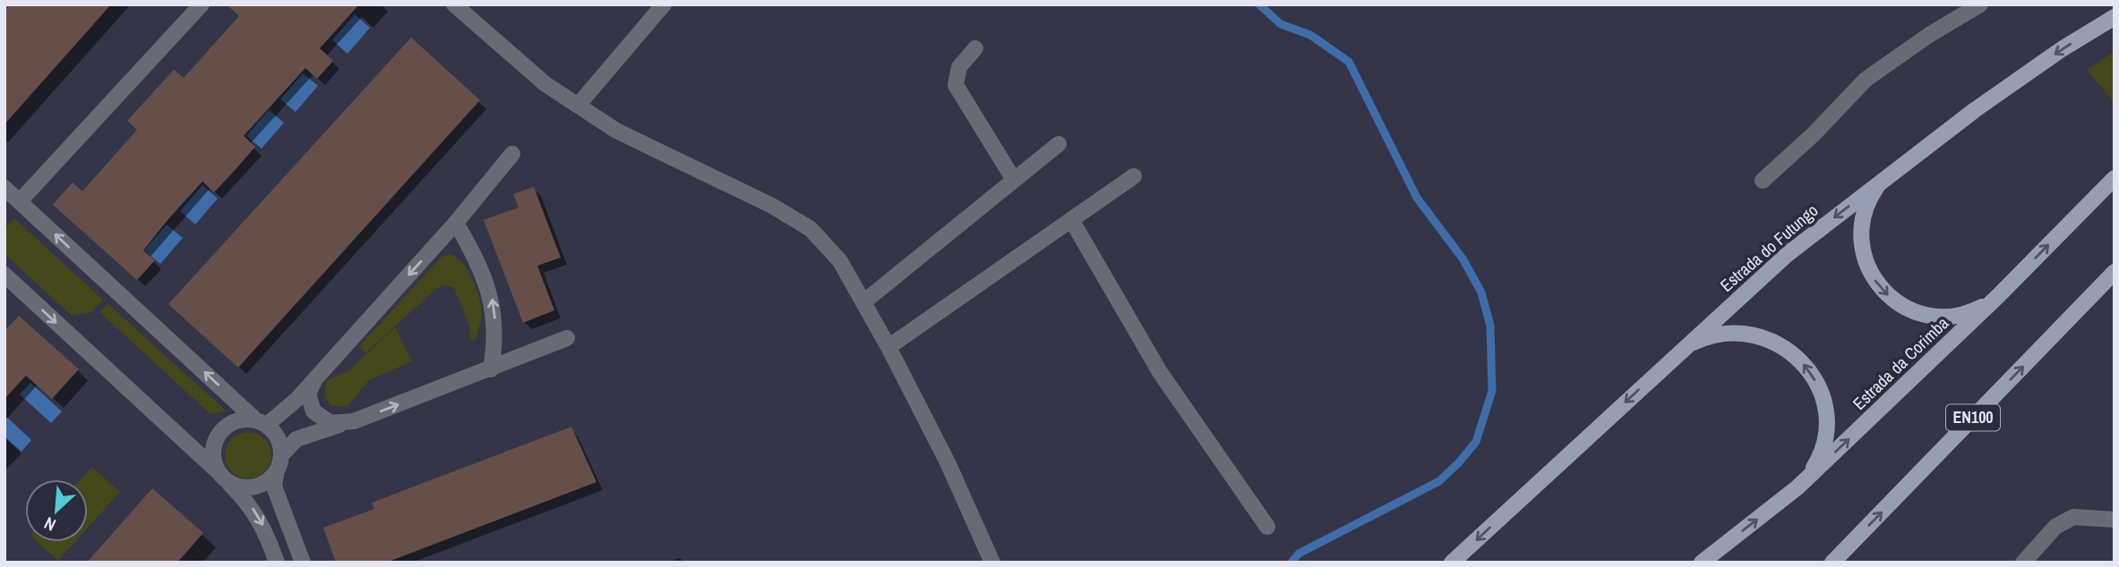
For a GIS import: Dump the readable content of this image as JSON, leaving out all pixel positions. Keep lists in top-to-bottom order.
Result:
{
  "streets": {
    "main road": ["Estrada do Futungo", "Estrada da Corimba", "EN100"]
  },
  "one_way": ["Estrada do Futungo"],
  "north": "bottom left"
}
